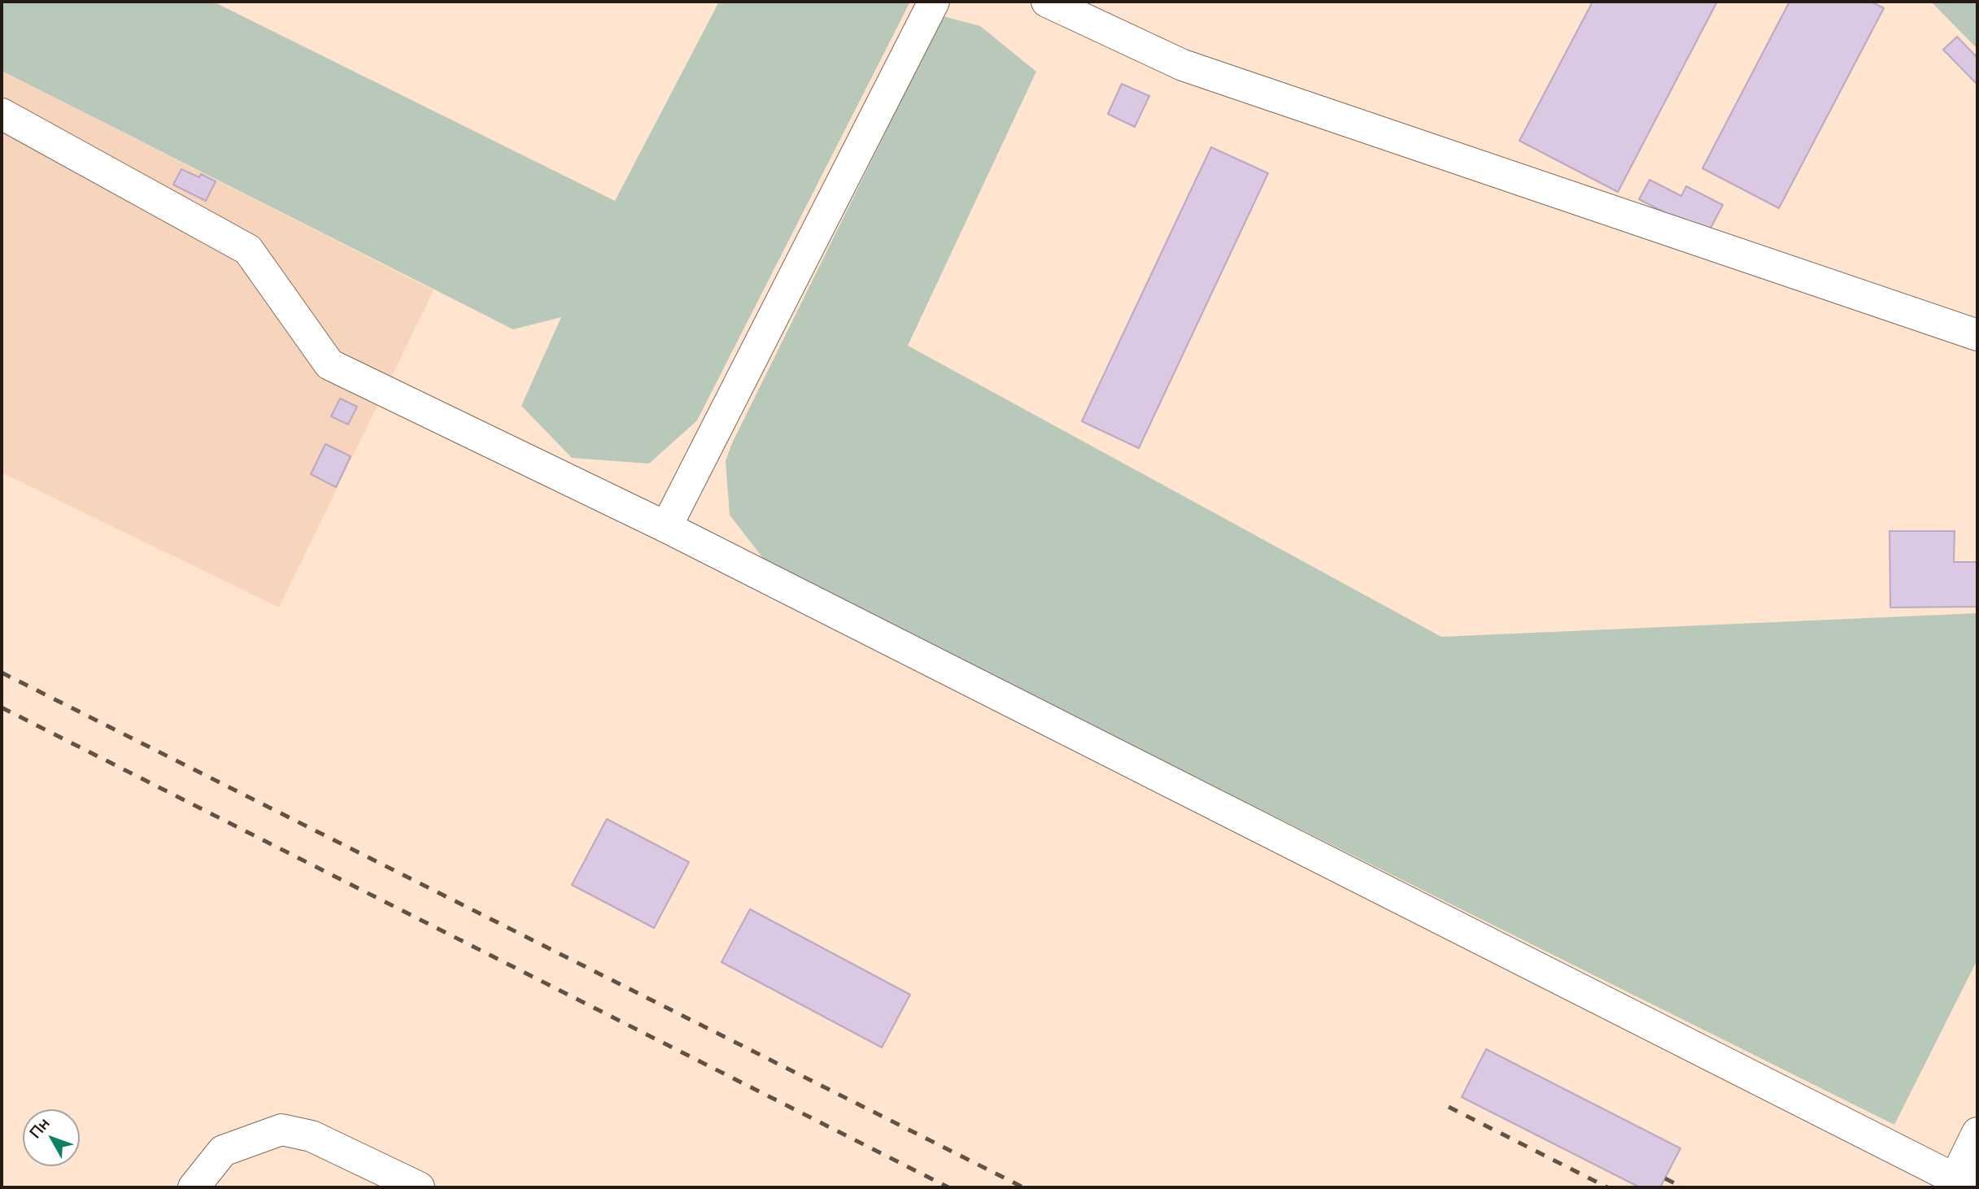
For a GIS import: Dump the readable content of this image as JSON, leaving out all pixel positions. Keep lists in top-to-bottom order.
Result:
{
  "north": "top left"
}
